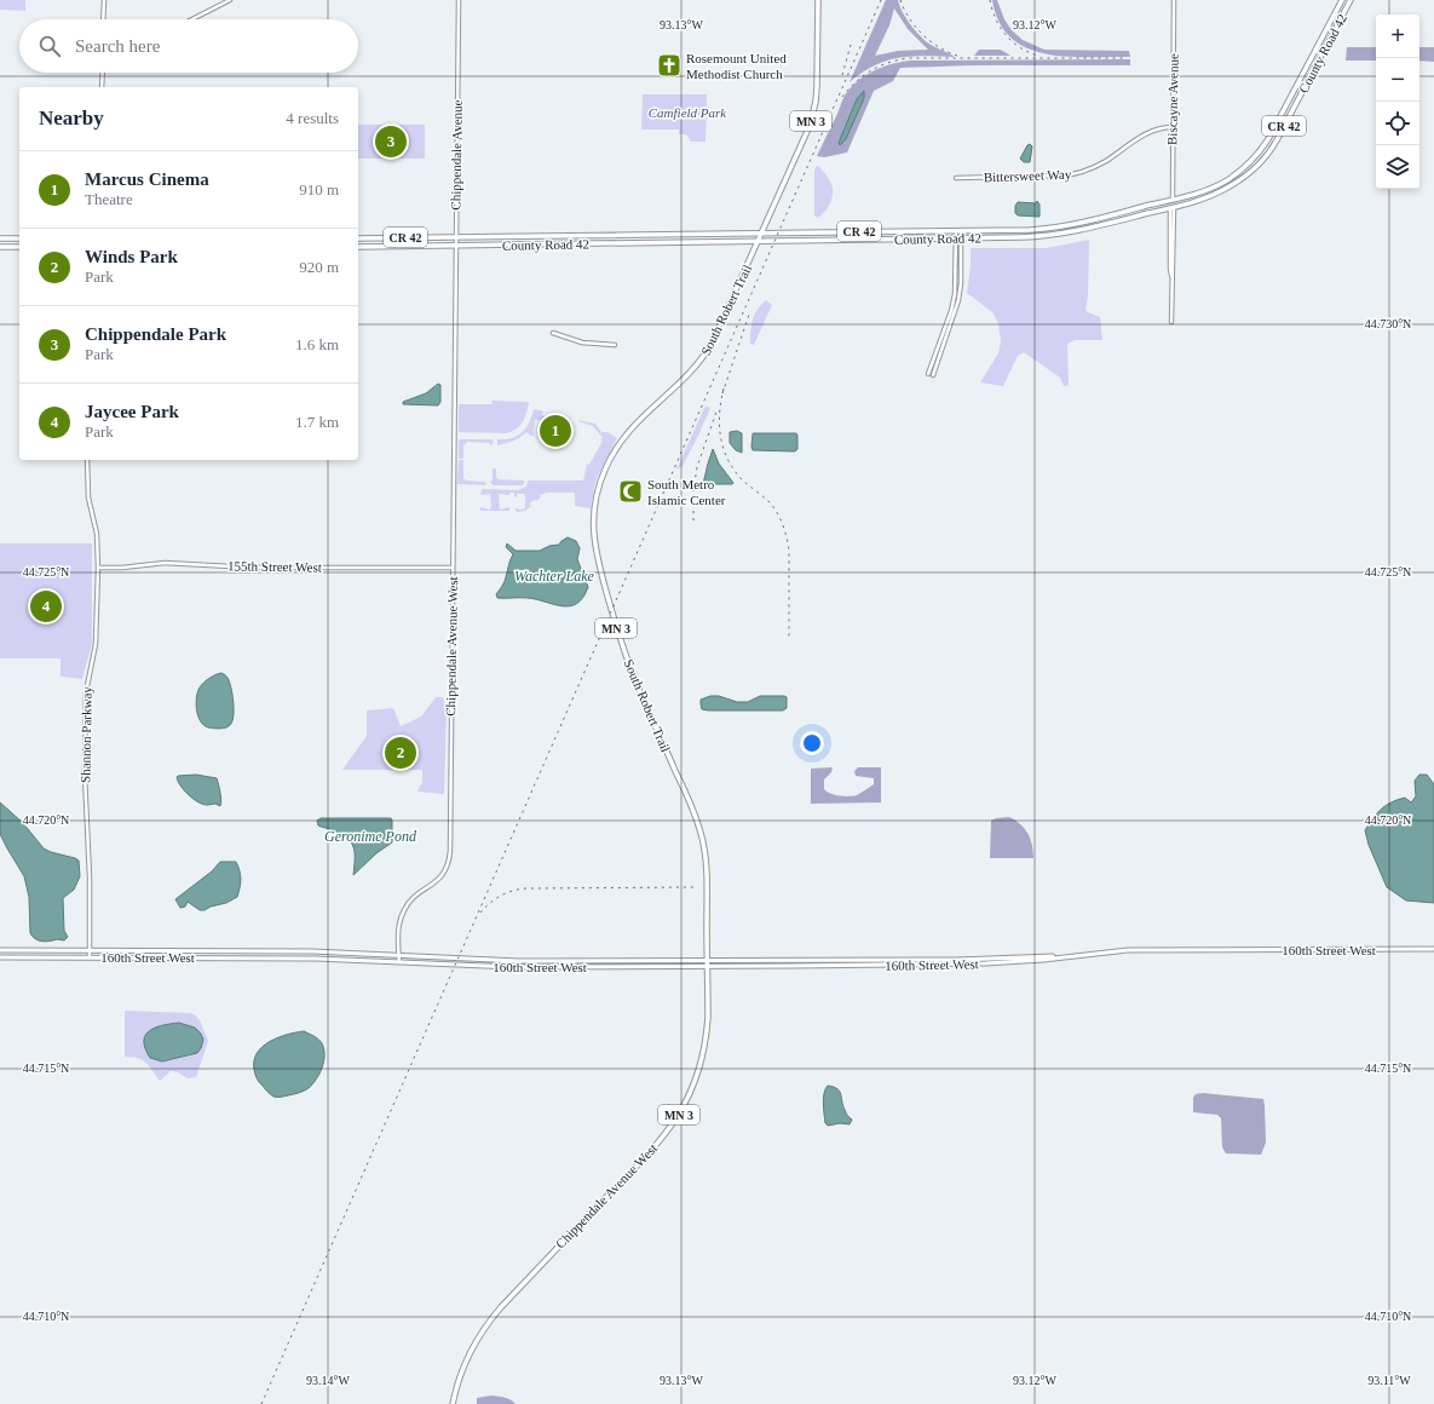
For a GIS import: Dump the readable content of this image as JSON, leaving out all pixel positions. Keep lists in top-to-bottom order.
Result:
{
  "streets": {
    "main road": [
      "County Road 42",
      "MN 3",
      "CR 42",
      "South Robert Trail",
      "Chippendale Avenue West",
      "160th Street West"
    ],
    "street": [
      "Biscayne Avenue",
      "Chippendale Avenue",
      "Bittersweet Way",
      "155th Street West",
      "Shannon Parkway"
    ]
  },
  "crossings": [
    ["County Road 42", "Biscayne Avenue"],
    ["County Road 42", "MN 3"],
    ["County Road 42", "Chippendale Avenue"],
    ["County Road 42", "South Robert Trail"],
    ["Biscayne Avenue", "Bittersweet Way"],
    ["MN 3", "South Robert Trail"],
    ["MN 3", "Chippendale Avenue West"],
    ["MN 3", "160th Street West"],
    ["Chippendale Avenue", "Chippendale Avenue West"],
    ["South Robert Trail", "160th Street West"],
    ["155th Street West", "Chippendale Avenue West"],
    ["155th Street West", "Shannon Parkway"],
    ["Chippendale Avenue West", "160th Street West"],
    ["Shannon Parkway", "160th Street West"]
  ],
  "water": ["Wachter Lake", "Geronime Pond"],
  "parks": ["Camfield Park"],
  "places": {
    "church": ["Rosemount United Methodist Church"],
    "mosque": ["South Metro Islamic Center"]
  },
  "page": {
    "map_buttons": ["+", "−"],
    "search": "Search here",
    "heading": ["Nearby", "4 results"],
    "pins": [
      "3",
      "1",
      "4",
      "2"
    ],
    "list": [
      {
        "mark": "1",
        "name": "Marcus Cinema",
        "note": "Theatre",
        "value": "910 m"
      },
      {
        "mark": "2",
        "name": "Winds Park",
        "note": "Park",
        "value": "920 m"
      },
      {
        "mark": "3",
        "name": "Chippendale Park",
        "note": "Park",
        "value": "1.6 km"
      },
      {
        "mark": "4",
        "name": "Jaycee Park",
        "note": "Park",
        "value": "1.7 km"
      }
    ]
  },
  "coordinates": [
    "93.13°W",
    "93.12°W",
    "44.730°N",
    "44.725°N",
    "44.720°N",
    "44.715°N",
    "44.710°N",
    "93.14°W",
    "93.11°W"
  ]
}
